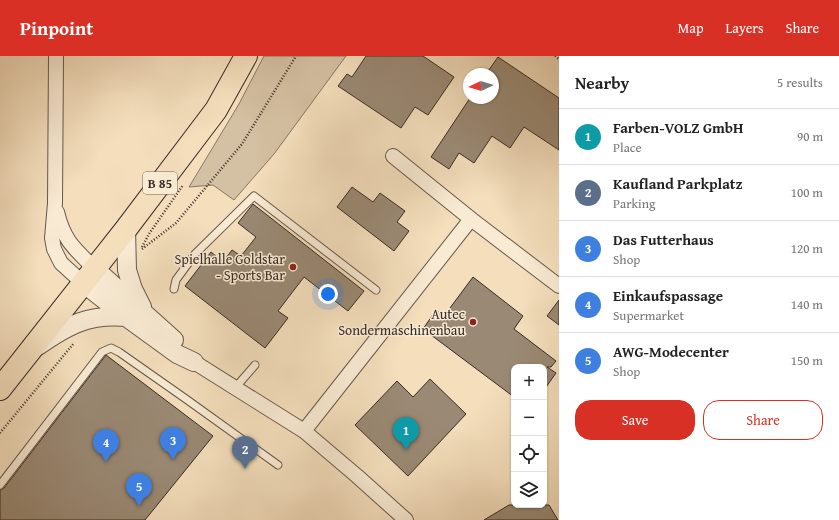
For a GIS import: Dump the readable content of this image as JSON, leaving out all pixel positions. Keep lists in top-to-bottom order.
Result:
{
  "streets": {
    "main road": ["B 85"]
  },
  "places": ["Spielhalle Goldstar - Sports Bar", "Autec Sondermaschinenbau"],
  "north": "left",
  "page": {
    "header": "Pinpoint",
    "nav": ["Map", "Layers", "Share"],
    "heading": ["Nearby", "5 results"],
    "list": [
      {
        "mark": "1",
        "name": "Farben-VOLZ GmbH",
        "note": "Place",
        "value": "90 m"
      },
      {
        "mark": "2",
        "name": "Kaufland Parkplatz",
        "note": "Parking",
        "value": "100 m"
      },
      {
        "mark": "3",
        "name": "Das Futterhaus",
        "note": "Shop",
        "value": "120 m"
      },
      {
        "mark": "4",
        "name": "Einkaufspassage",
        "note": "Supermarket",
        "value": "140 m"
      },
      {
        "mark": "5",
        "name": "AWG-Modecenter",
        "note": "Shop",
        "value": "150 m"
      }
    ],
    "map_buttons": ["+", "−"],
    "buttons": ["Save", "Share"],
    "pins": [
      "1",
      "3",
      "4",
      "2",
      "5"
    ]
  }
}
